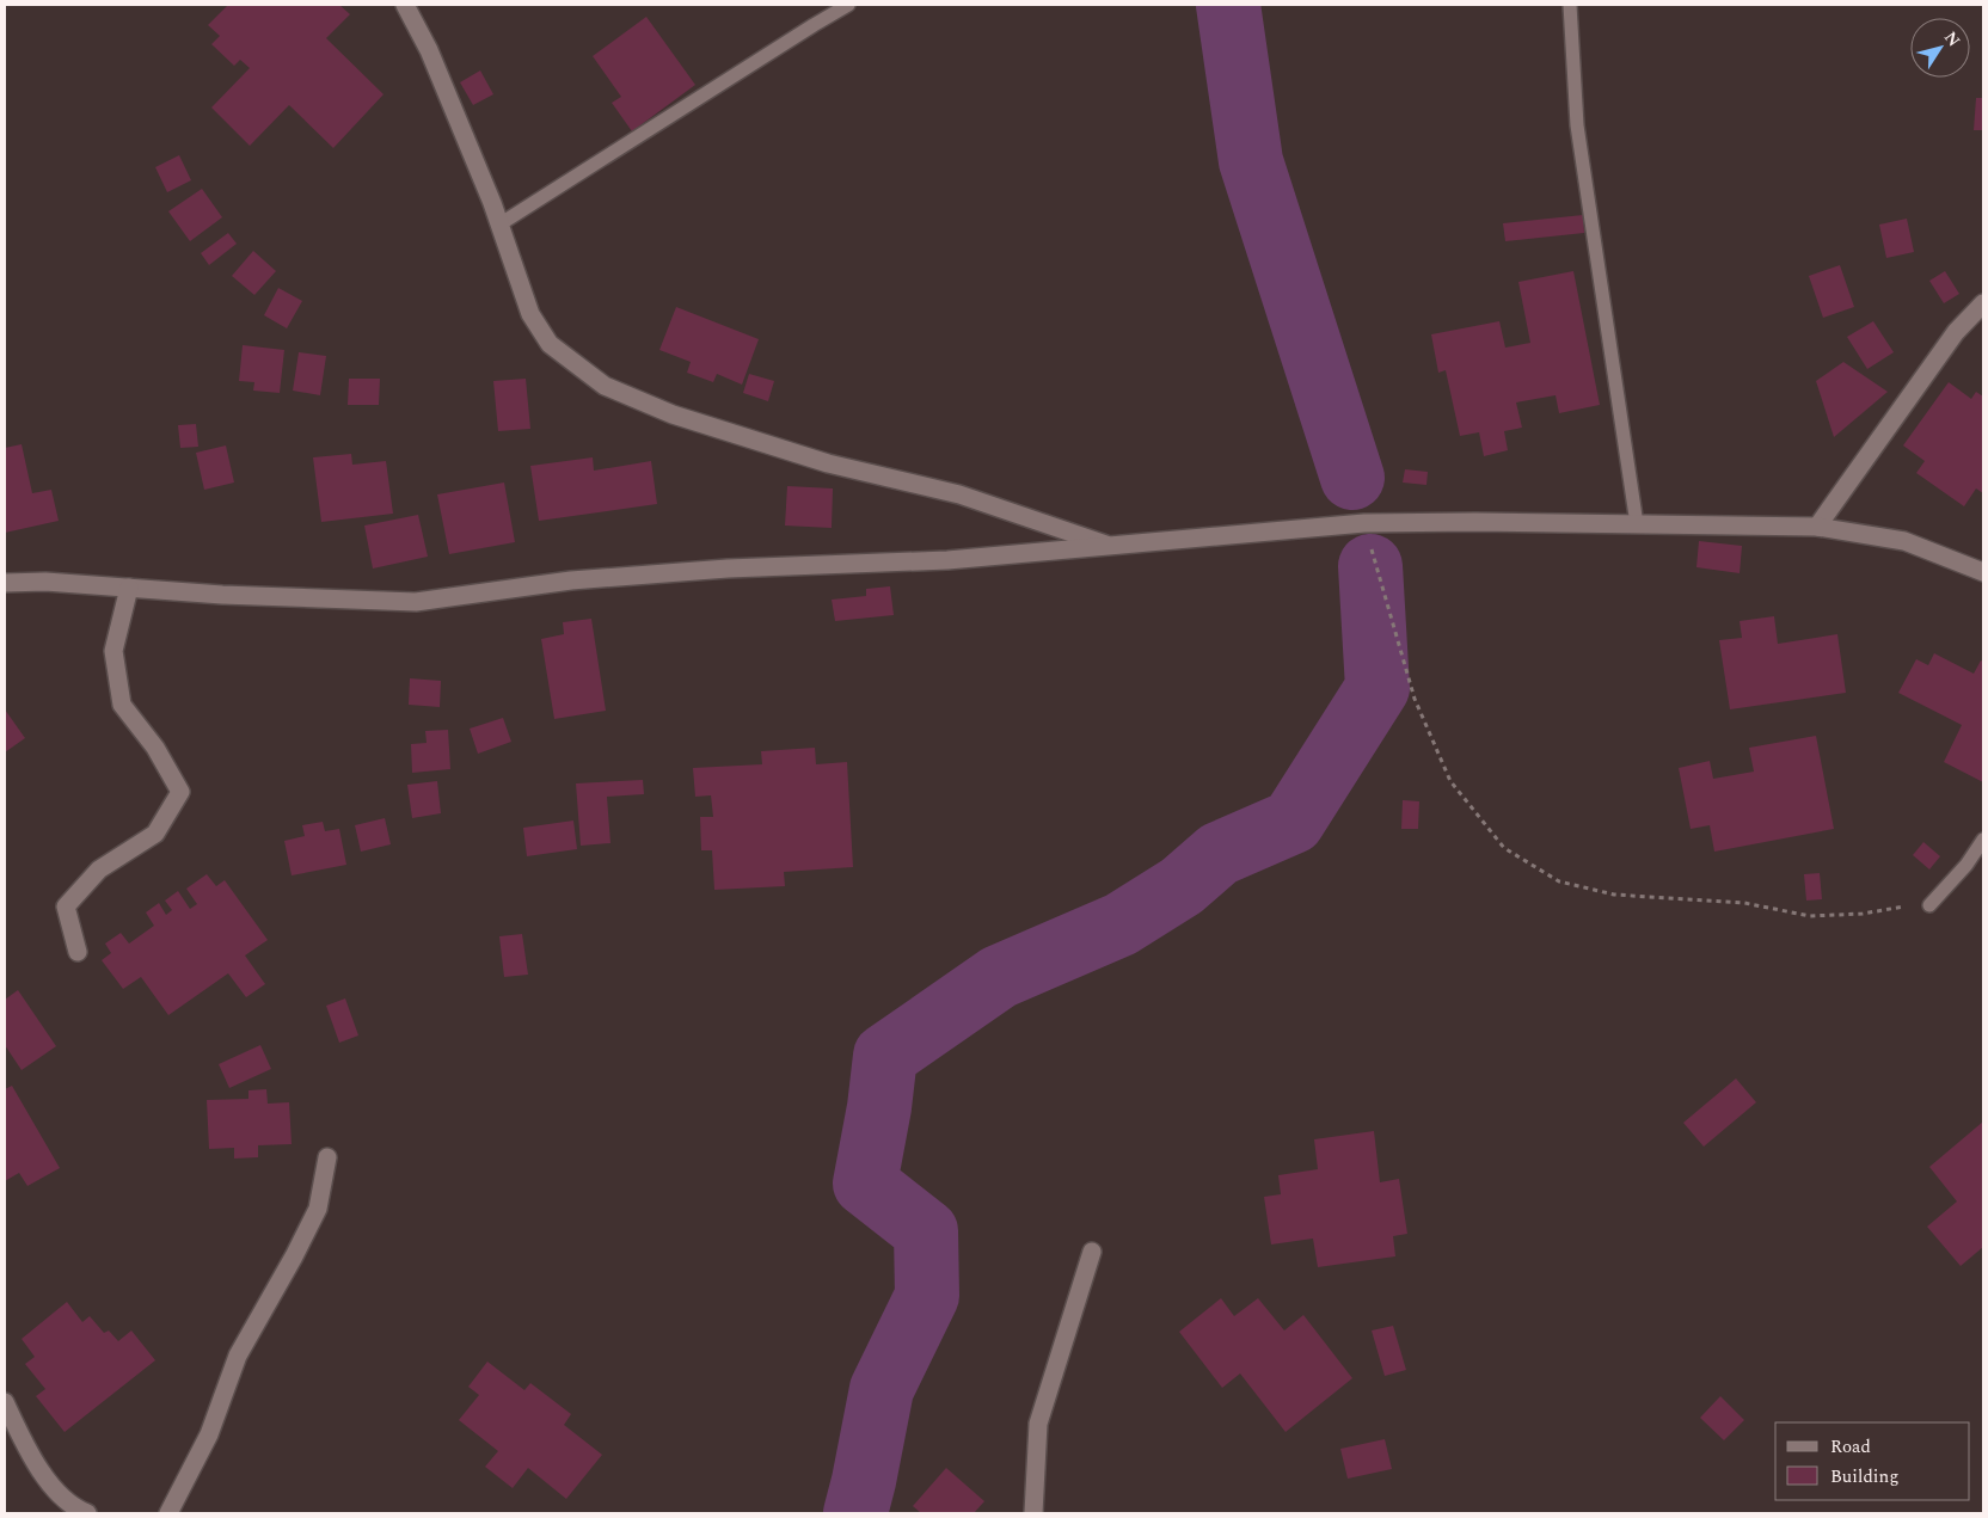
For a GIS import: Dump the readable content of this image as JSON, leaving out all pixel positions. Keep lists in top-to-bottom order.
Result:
{
  "legend": ["Road", "Building"],
  "north": "top right"
}
